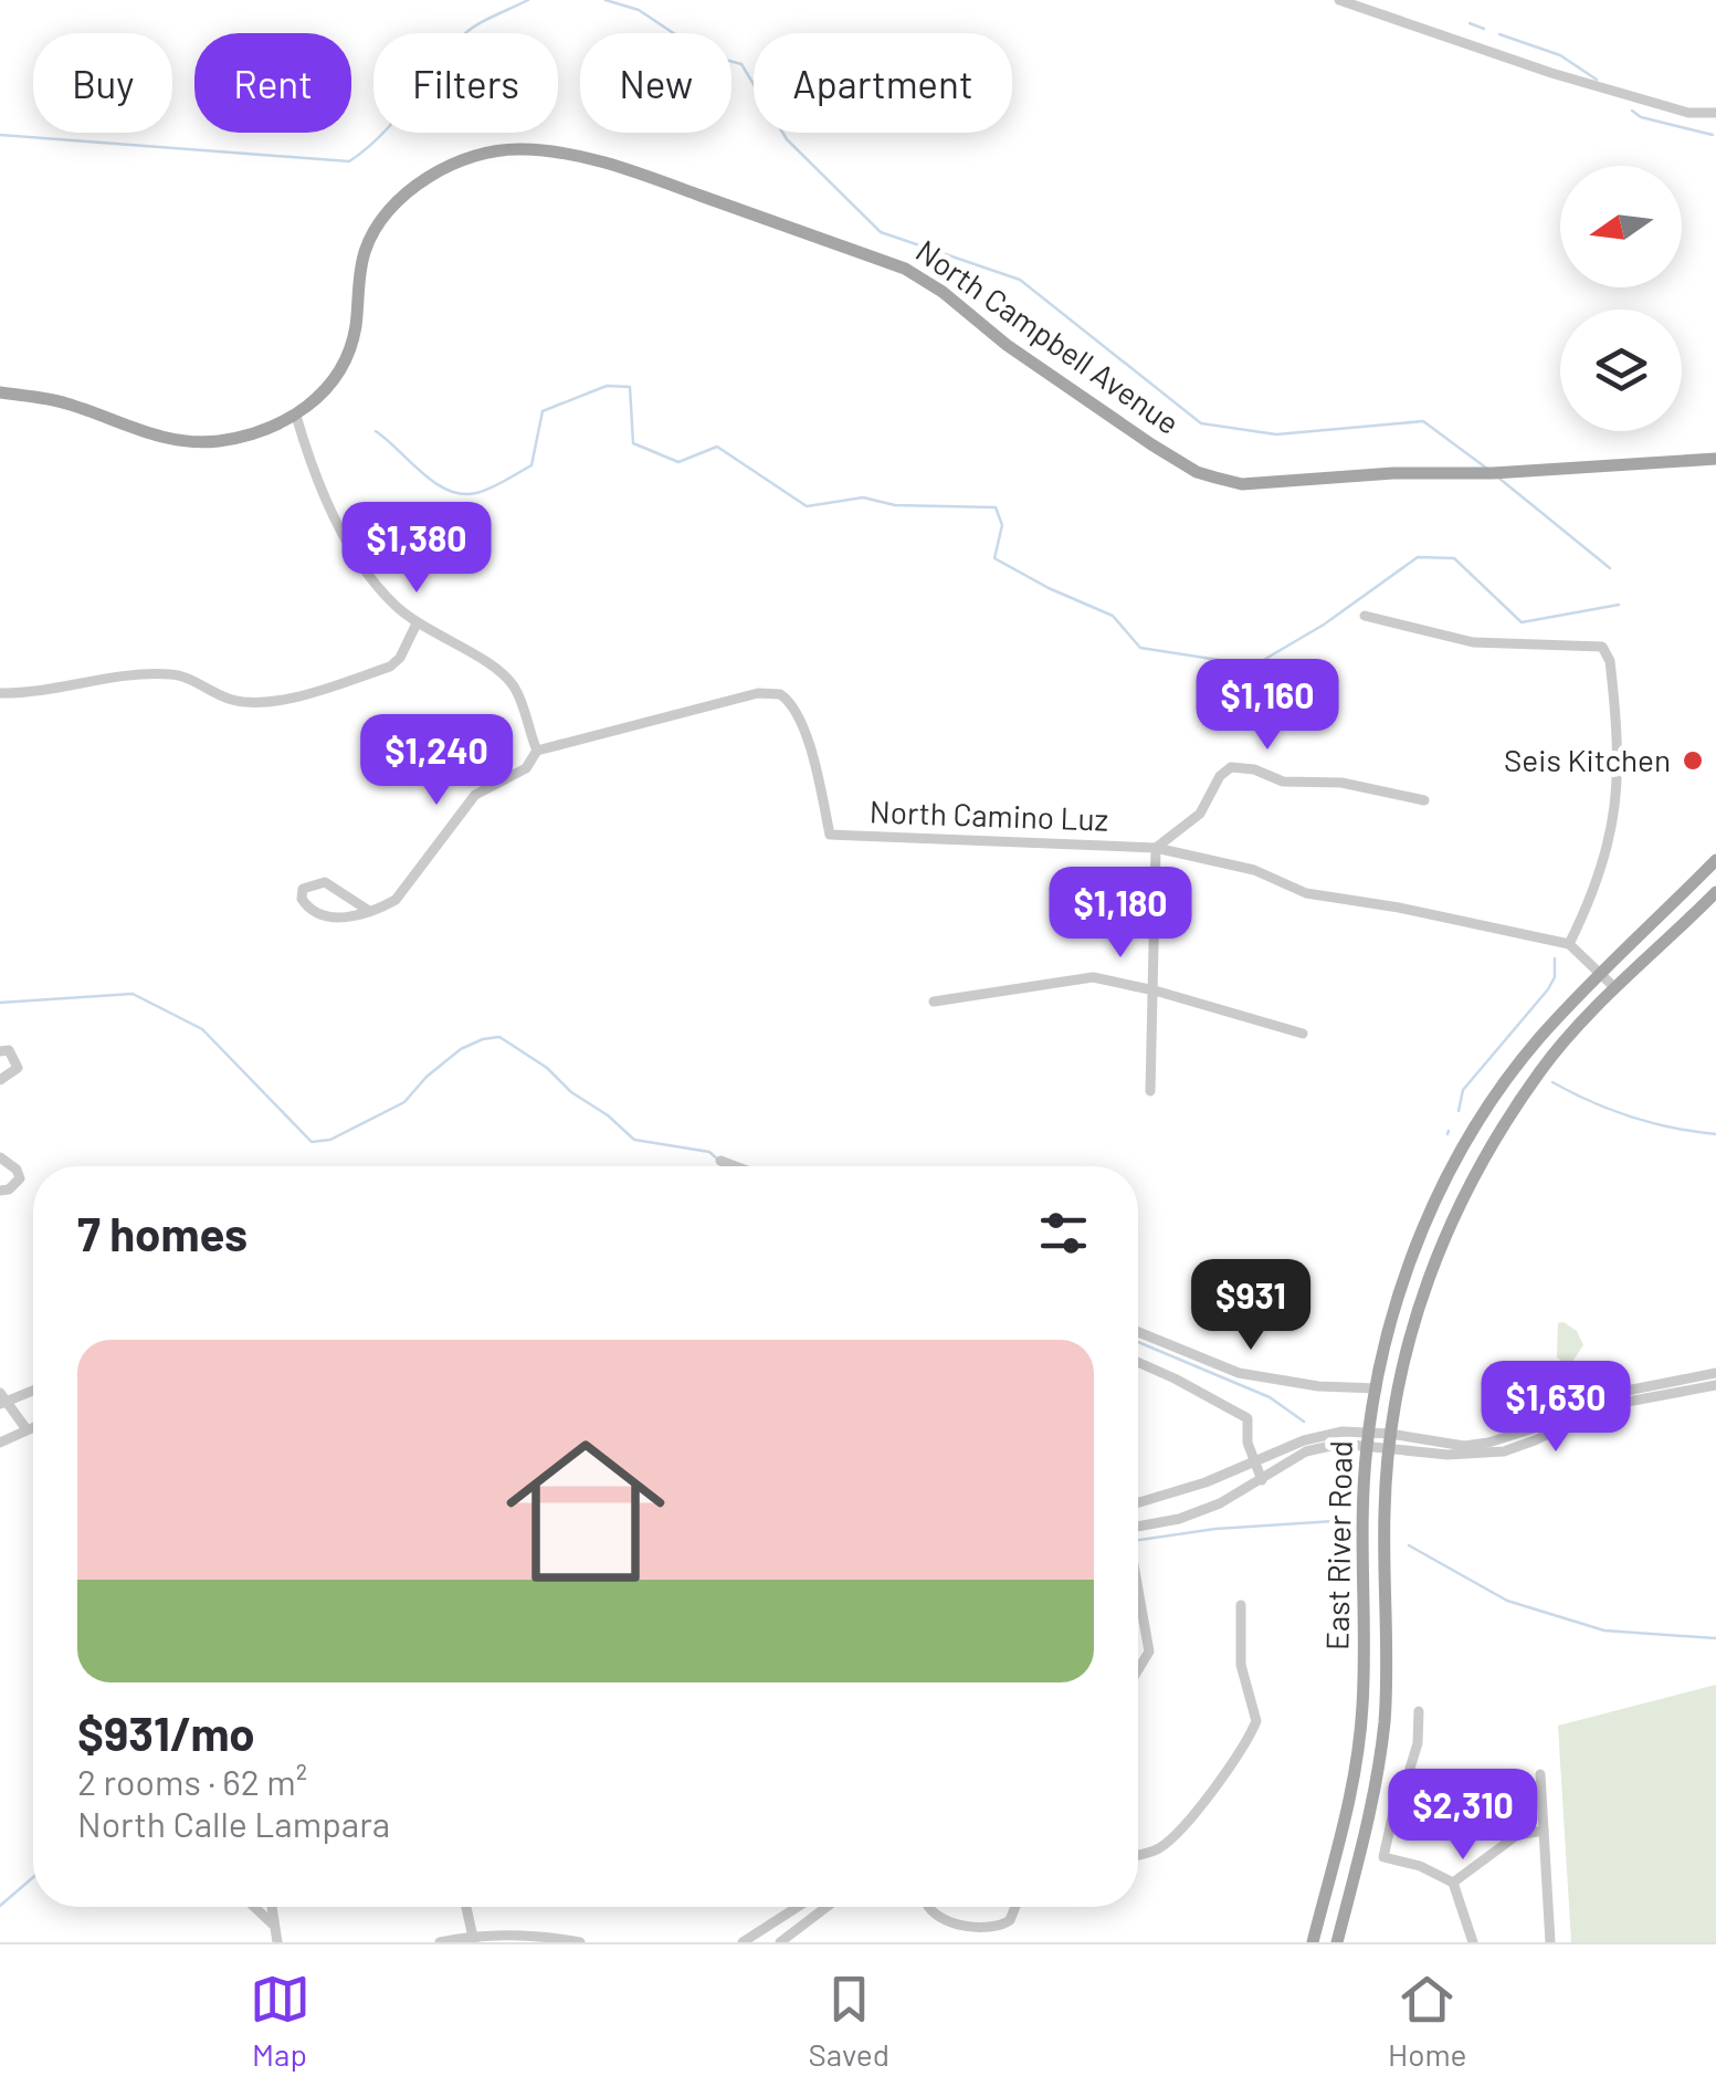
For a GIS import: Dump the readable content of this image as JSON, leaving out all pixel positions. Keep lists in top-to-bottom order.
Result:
{
  "streets": {
    "main road": ["North Campbell Avenue", "East River Road"],
    "street": ["North Camino Luz"]
  },
  "crossings": [
    ["North Camino Luz", "East River Road"]
  ],
  "places": ["Seis Kitchen"],
  "north": "left",
  "page": {
    "chip": [
      "Buy",
      "Rent",
      "Filters",
      "New",
      "Apartment"
    ],
    "price": [
      "$1,380",
      "$1,160",
      "$1,240",
      "$1,180",
      "$931",
      "$1,630",
      "$2,310"
    ],
    "heading": "7 homes",
    "list": [
      {
        "name": "$931/mo",
        "note": "2 rooms · 62 m² · North Calle Lampara"
      }
    ],
    "tabs": ["Map", "Saved", "Home"]
  }
}
